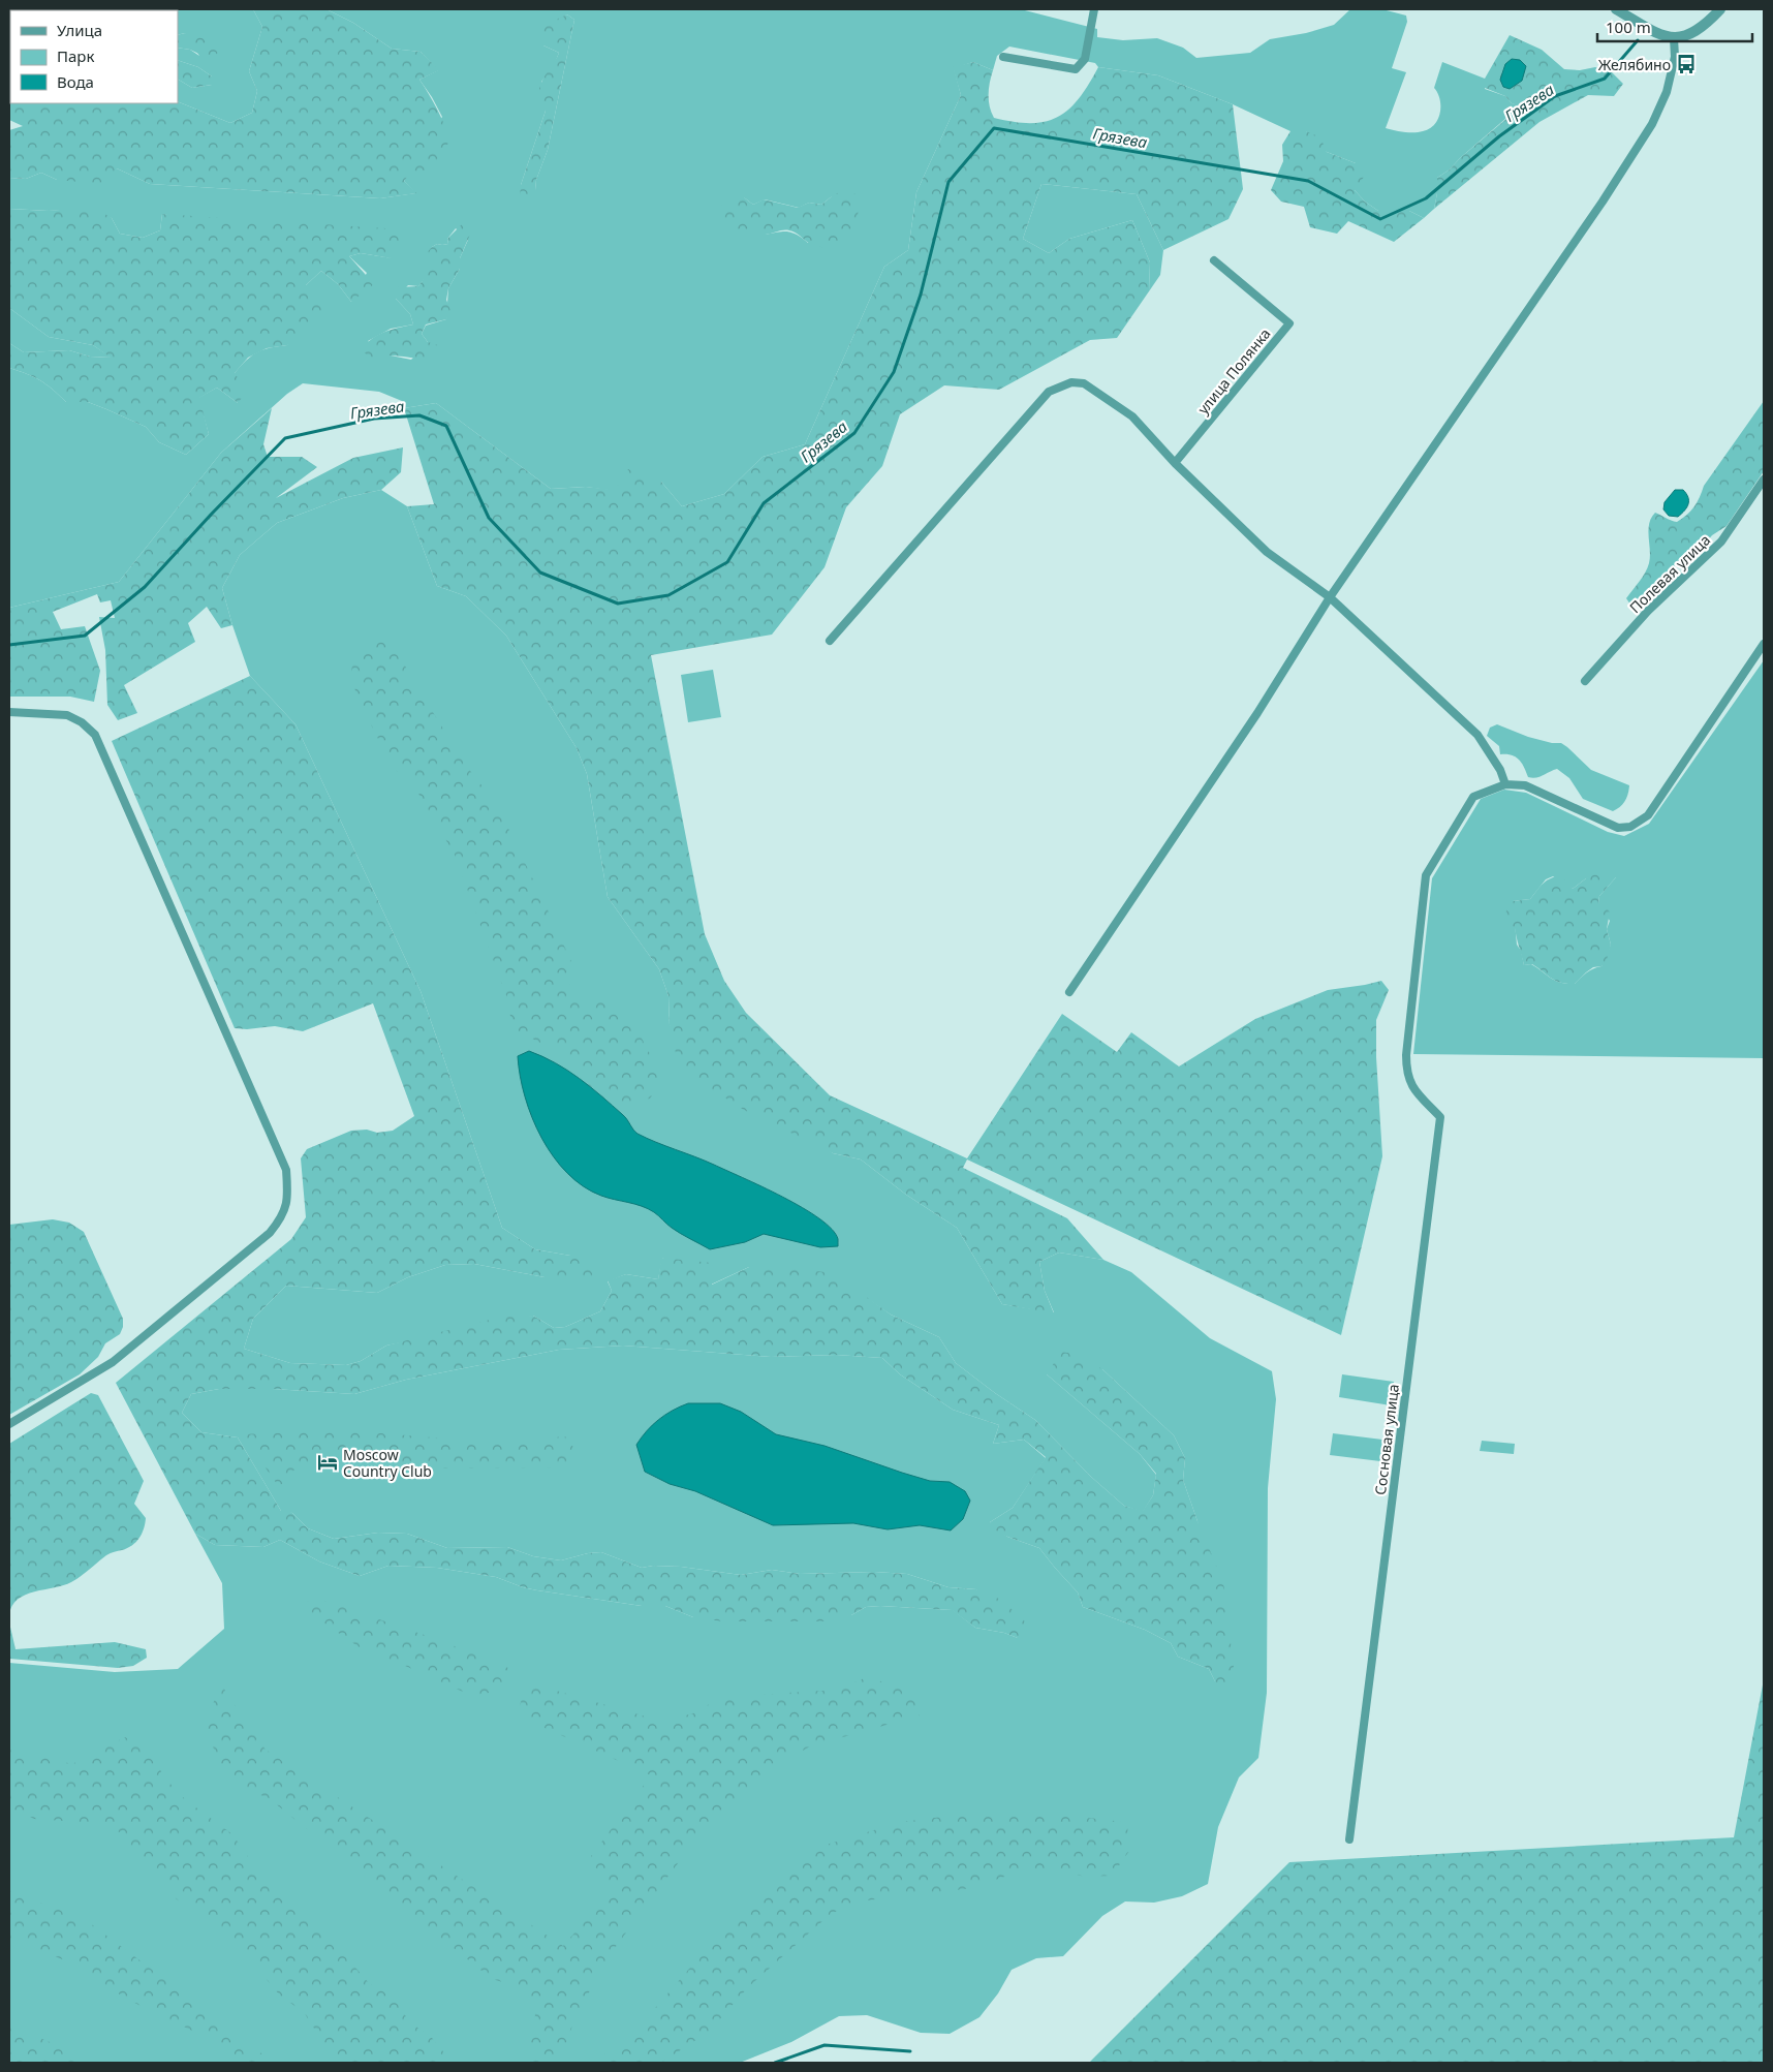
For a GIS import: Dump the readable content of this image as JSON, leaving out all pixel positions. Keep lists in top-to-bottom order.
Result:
{
  "streets": {
    "street": ["улица Полянка", "Полевая улица", "Сосновая улица"]
  },
  "water": ["Грязева"],
  "places": {
    "bus stop": ["Желябино"],
    "hotel": ["Moscow Country Club"]
  },
  "legend": ["Улица", "Парк", "Вода"],
  "scale_bar": "100 m"
}
